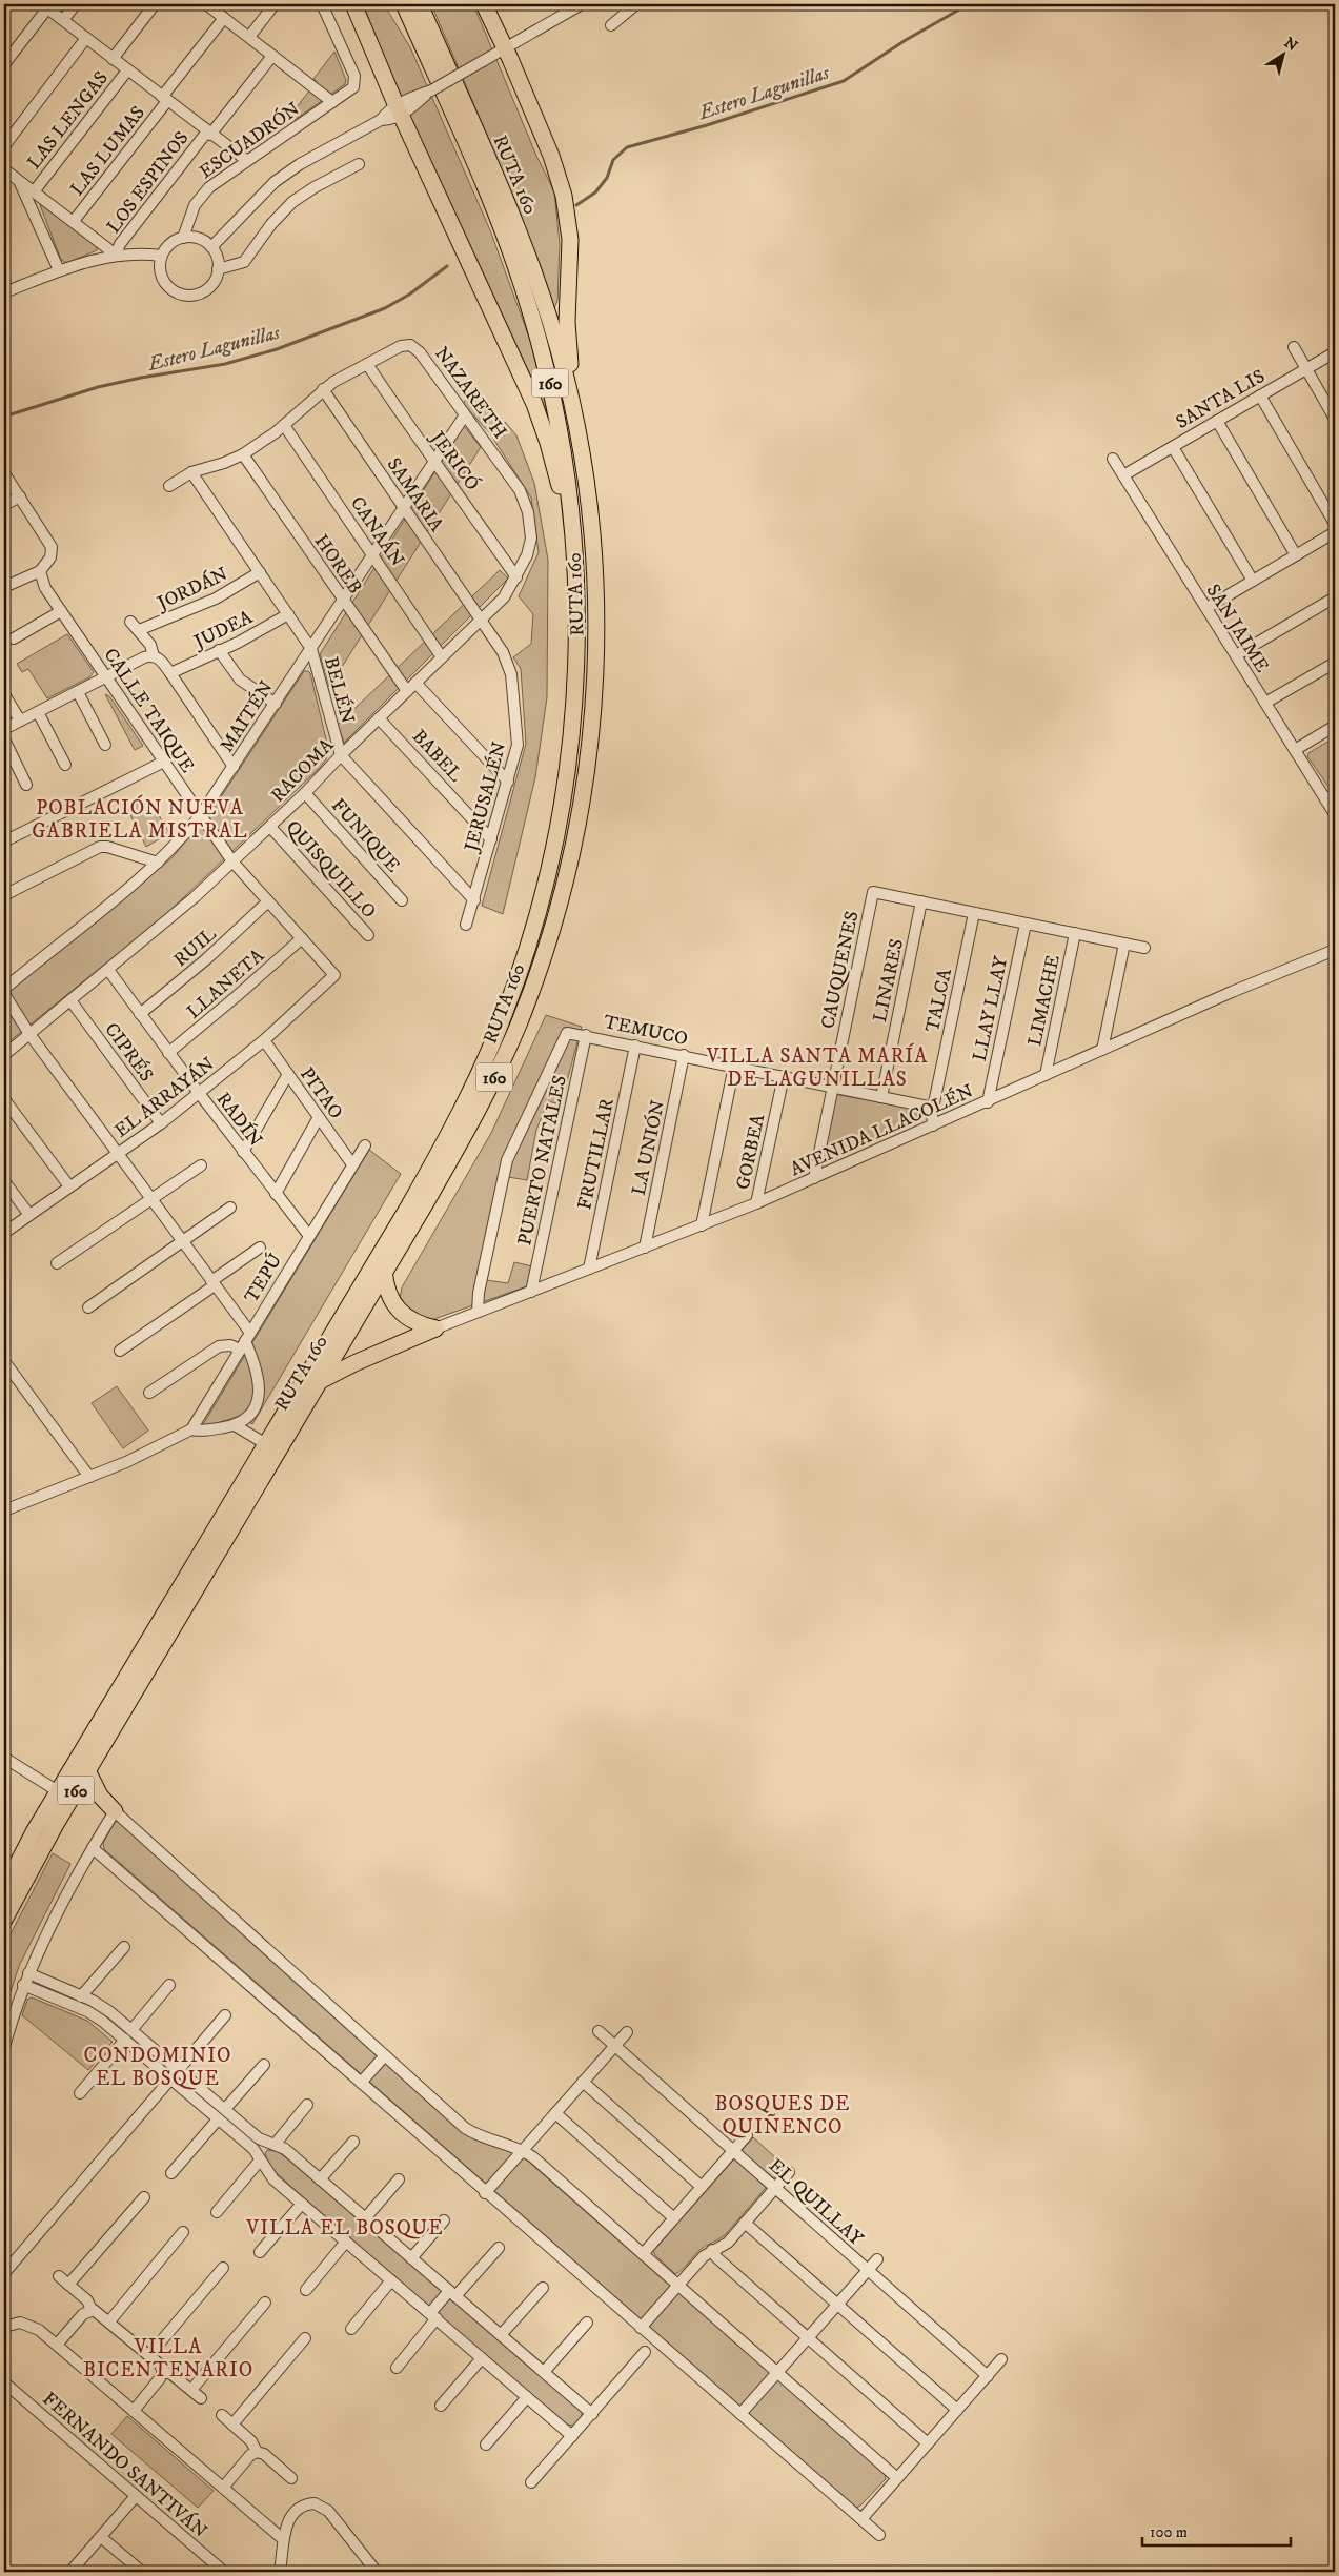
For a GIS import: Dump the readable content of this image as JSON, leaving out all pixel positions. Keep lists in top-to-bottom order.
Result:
{
  "streets": {
    "highway": ["RUTA 160", "160"],
    "street": [
      "LAS LENGAS",
      "ESCUADRÓN",
      "LAS LUMAS",
      "LOS ESPINOS",
      "NAZARETH",
      "SANTA LIS",
      "JERICÓ",
      "SAMARIA",
      "CANAÁN",
      "HOREB",
      "JORDÁN",
      "SAN JAIME",
      "JUDEA",
      "BELÉN",
      "CALLE TAIQUE",
      "MAITÉN",
      "BABEL",
      "RACOMA",
      "JERUSALÉN",
      "FUNIQUE",
      "QUISQUILLO",
      "RUIL",
      "CAUQUENES",
      "LINARES",
      "LLANETA",
      "TALCA",
      "LIMACHE",
      "LLAY LLAY",
      "TEMUCO",
      "CIPRÉS",
      "PITAO",
      "EL ARRAYÁN",
      "RADÍN",
      "AVENIDA LLACOLÉN",
      "LA UNIÓN",
      "GORBEA",
      "FRUTILLAR",
      "PUERTO NATALES",
      "TEPÚ",
      "EL QUILLAY",
      "FERNANDO SANTIVÁN"
    ]
  },
  "crossings": [
    ["NAZARETH", "JERICÓ"],
    ["NAZARETH", "SAMARIA"],
    ["NAZARETH", "CANAÁN"],
    ["NAZARETH", "HOREB"],
    ["NAZARETH", "BELÉN"],
    ["NAZARETH", "MAITÉN"],
    ["NAZARETH", "RACOMA"],
    ["SANTA LIS", "SAN JAIME"],
    ["JERICÓ", "MAITÉN"],
    ["JERICÓ", "RACOMA"],
    ["SAMARIA", "MAITÉN"],
    ["SAMARIA", "RACOMA"],
    ["SAMARIA", "JERUSALÉN"],
    ["CANAÁN", "MAITÉN"],
    ["CANAÁN", "RACOMA"],
    ["HOREB", "MAITÉN"],
    ["HOREB", "RACOMA"],
    ["JORDÁN", "BELÉN"],
    ["JUDEA", "BELÉN"],
    ["BELÉN", "MAITÉN"],
    ["BELÉN", "RACOMA"],
    ["BELÉN", "JERUSALÉN"],
    ["CALLE TAIQUE", "MAITÉN"],
    ["CALLE TAIQUE", "RACOMA"],
    ["CALLE TAIQUE", "RUIL"],
    ["CALLE TAIQUE", "LLANETA"],
    ["CALLE TAIQUE", "EL ARRAYÁN"],
    ["BABEL", "RACOMA"],
    ["BABEL", "JERUSALÉN"],
    ["RACOMA", "JERUSALÉN"],
    ["RACOMA", "FUNIQUE"],
    ["RACOMA", "QUISQUILLO"],
    ["RACOMA", "CIPRÉS"],
    ["RACOMA", "RADÍN"],
    ["RUIL", "RADÍN"],
    ["CAUQUENES", "LINARES"],
    ["CAUQUENES", "TEMUCO"],
    ["CAUQUENES", "AVENIDA LLACOLÉN"],
    ["LINARES", "TEMUCO"],
    ["LLANETA", "RADÍN"],
    ["TALCA", "TEMUCO"],
    ["TALCA", "AVENIDA LLACOLÉN"],
    ["LIMACHE", "AVENIDA LLACOLÉN"],
    ["LLAY LLAY", "AVENIDA LLACOLÉN"],
    ["TEMUCO", "AVENIDA LLACOLÉN"],
    ["TEMUCO", "LA UNIÓN"],
    ["TEMUCO", "GORBEA"],
    ["TEMUCO", "FRUTILLAR"],
    ["TEMUCO", "PUERTO NATALES"],
    ["CIPRÉS", "EL ARRAYÁN"],
    ["PITAO", "EL ARRAYÁN"],
    ["PITAO", "TEPÚ"],
    ["EL ARRAYÁN", "RADÍN"],
    ["RADÍN", "TEPÚ"],
    ["AVENIDA LLACOLÉN", "LA UNIÓN"],
    ["AVENIDA LLACOLÉN", "GORBEA"],
    ["AVENIDA LLACOLÉN", "FRUTILLAR"],
    ["AVENIDA LLACOLÉN", "PUERTO NATALES"]
  ],
  "districts": [
    "POBLACIÓN NUEVA GABRIELA MISTRAL",
    "VILLA SANTA MARÍA DE LAGUNILLAS",
    "CONDOMINIO EL BOSQUE",
    "BOSQUES DE QUIÑENCO",
    "VILLA EL BOSQUE",
    "VILLA BICENTENARIO"
  ],
  "water": ["Estero Lagunillas"],
  "scale_bar": "100 m",
  "north": "top right"
}
